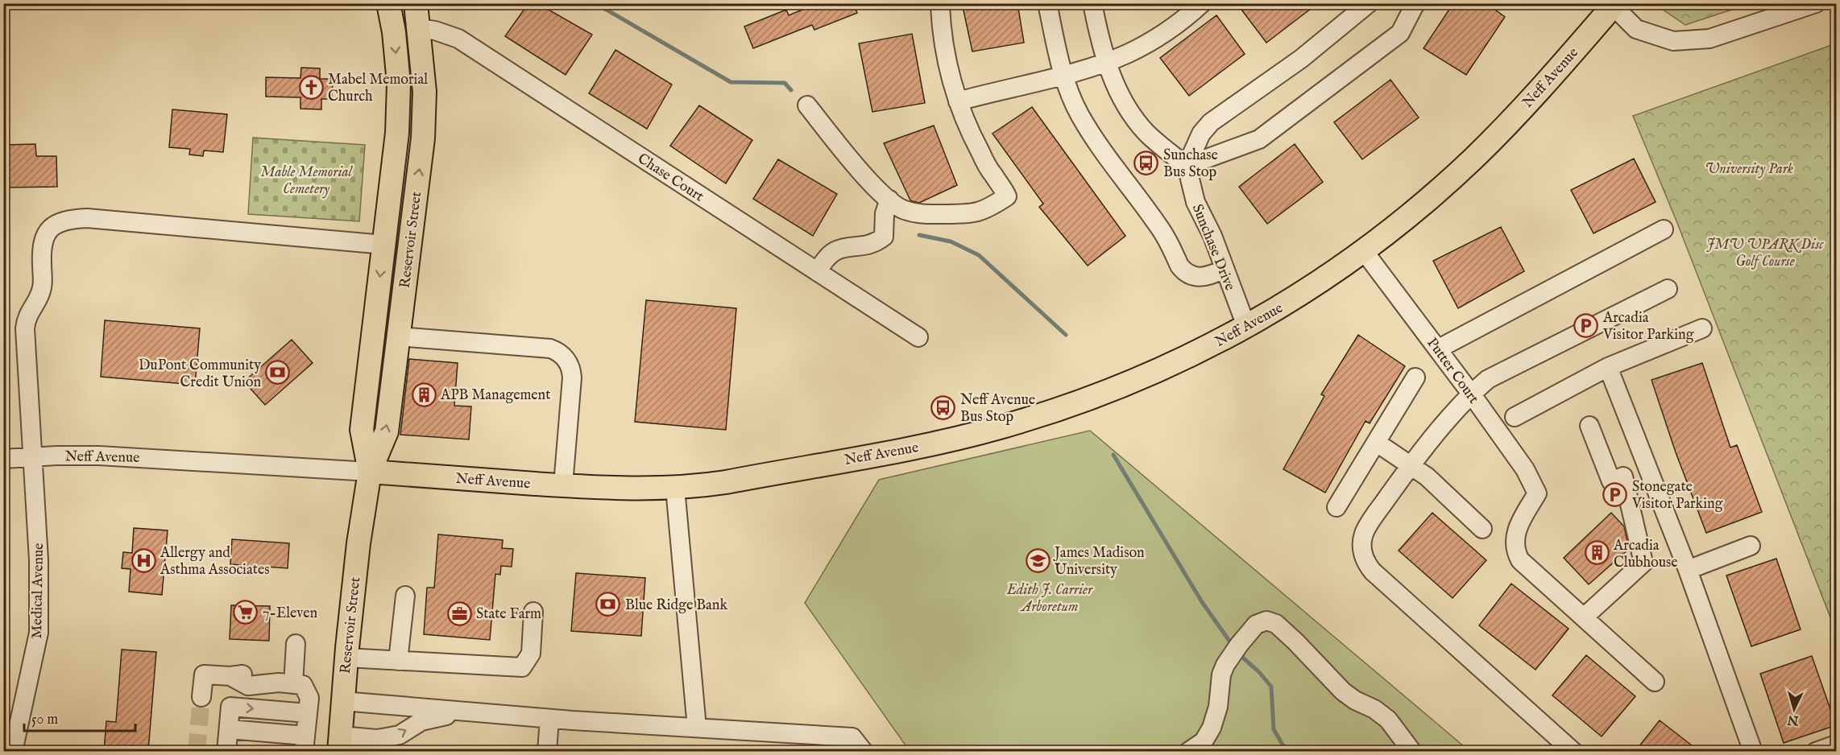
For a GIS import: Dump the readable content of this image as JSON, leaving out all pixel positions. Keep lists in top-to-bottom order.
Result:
{
  "streets": {
    "main road": ["Neff Avenue", "Reservoir Street"],
    "street": [
      "Chase Court",
      "Sunchase Drive",
      "Putter Court",
      "Medical Avenue"
    ]
  },
  "crossings": [
    ["Neff Avenue", "Reservoir Street"],
    ["Neff Avenue", "Sunchase Drive"],
    ["Neff Avenue", "Putter Court"],
    ["Neff Avenue", "Medical Avenue"],
    ["Chase Court", "Reservoir Street"],
    ["Reservoir Street", "Medical Avenue"]
  ],
  "parks": [
    "University Park",
    "Mable Memorial Cemetery",
    "JMU UPARK Disc Golf Course",
    "Edith J. Carrier Arboretum"
  ],
  "places": {
    "church": ["Mabel Memorial Church"],
    "bus stop": ["Sunchase Bus Stop", "Neff Avenue Bus Stop"],
    "parking": ["Arcadia Visitor Parking", "Stonegate Visitor Parking"],
    "bank": ["DuPont Community Credit Union", "Blue Ridge Bank"],
    "building": ["APB Management", "Arcadia Clubhouse"],
    "hospital": ["Allergy and Asthma Associates"],
    "school or university": ["James Madison University"],
    "supermarket": ["7-Eleven"],
    "office": ["State Farm"]
  },
  "scale_bar": "50 m",
  "north": "bottom"
}
